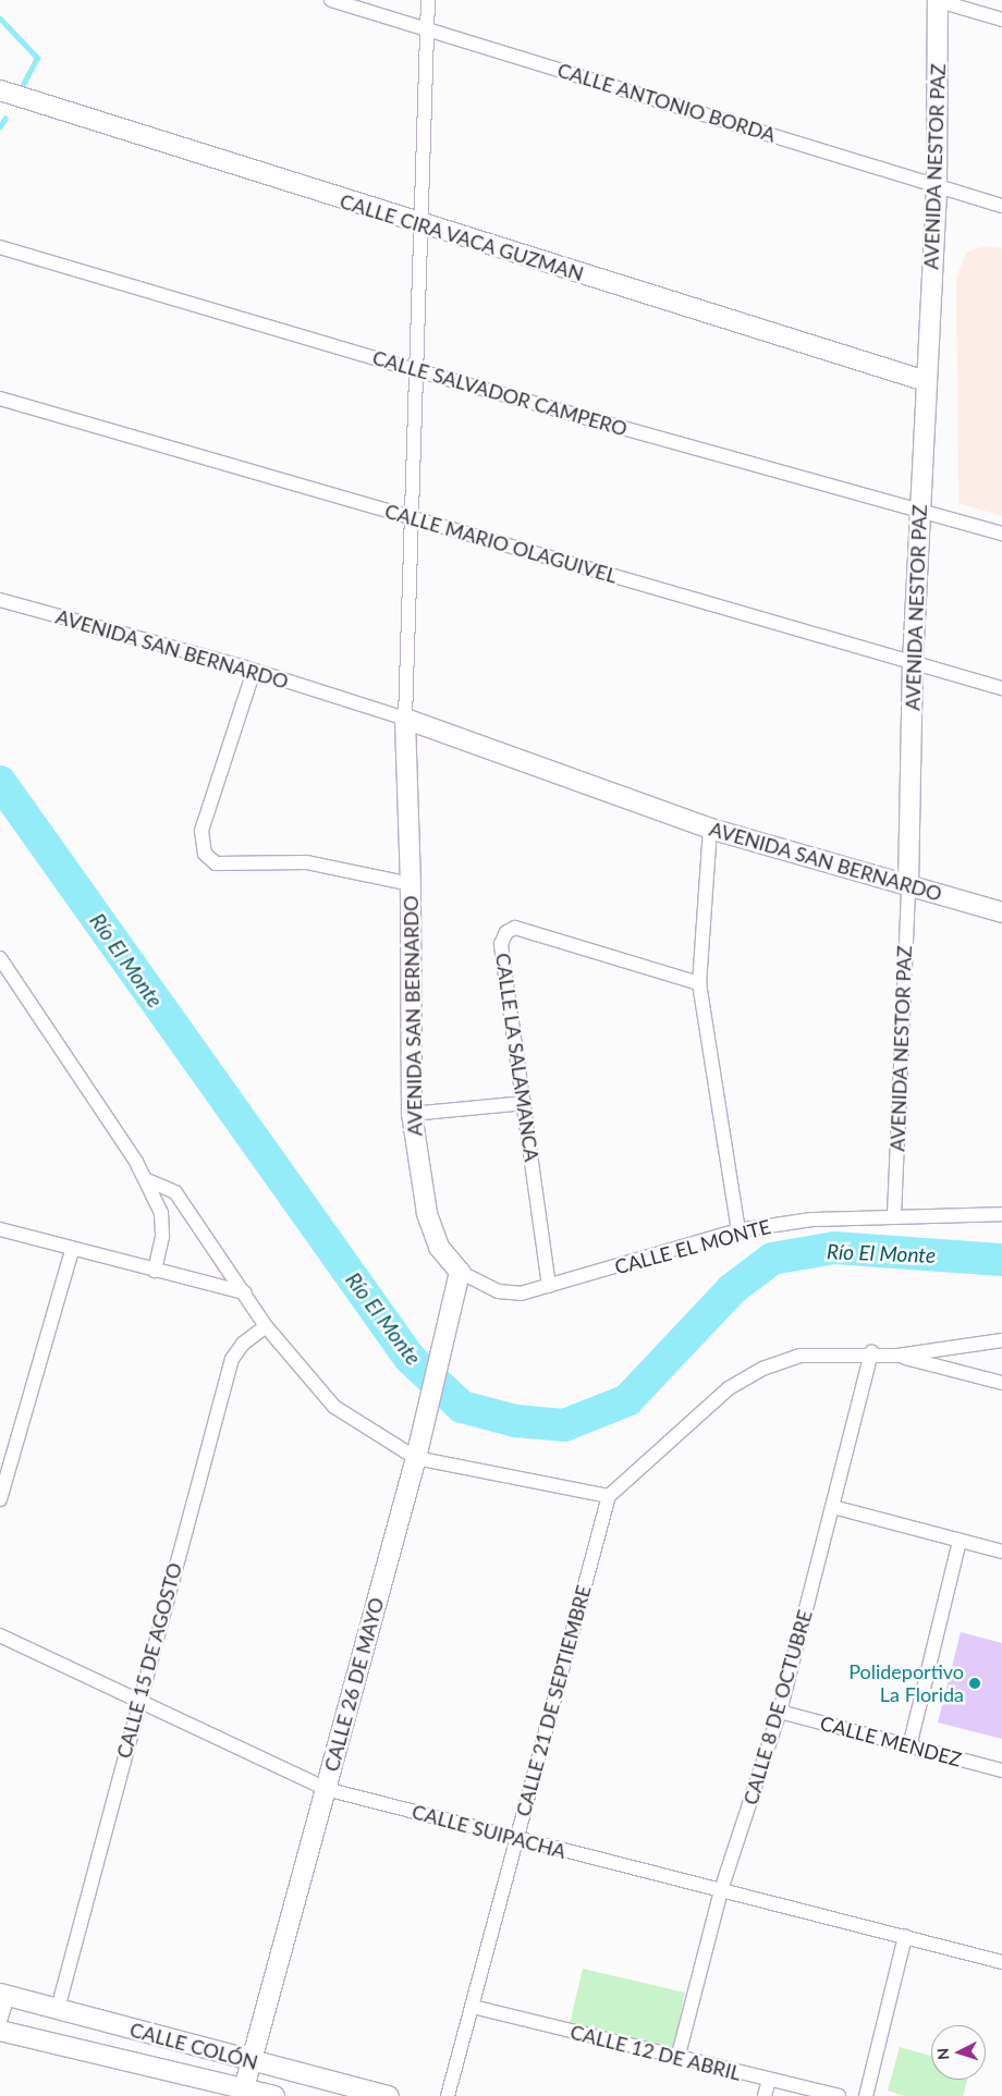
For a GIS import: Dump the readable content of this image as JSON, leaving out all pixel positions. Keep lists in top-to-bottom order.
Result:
{
  "streets": {
    "street": [
      "CALLE ANTONIO BORDA",
      "AVENIDA NESTOR PAZ",
      "CALLE CIRA VACA GUZMAN",
      "CALLE SALVADOR CAMPERO",
      "CALLE MARIO OLAGUIVEL",
      "AVENIDA SAN BERNARDO",
      "CALLE LA SALAMANCA",
      "CALLE EL MONTE",
      "CALLE 15 DE AGOSTO",
      "CALLE 26 DE MAYO",
      "CALLE 21 DE SEPTIEMBRE",
      "CALLE 8 DE OCTUBRE",
      "CALLE MENDEZ",
      "CALLE SUIPACHA",
      "CALLE COLÓN",
      "CALLE 12 DE ABRIL"
    ]
  },
  "crossings": [
    ["CALLE ANTONIO BORDA", "AVENIDA NESTOR PAZ"],
    ["CALLE ANTONIO BORDA", "AVENIDA SAN BERNARDO"],
    ["AVENIDA NESTOR PAZ", "CALLE CIRA VACA GUZMAN"],
    ["AVENIDA NESTOR PAZ", "CALLE SALVADOR CAMPERO"],
    ["AVENIDA NESTOR PAZ", "CALLE MARIO OLAGUIVEL"],
    ["AVENIDA NESTOR PAZ", "AVENIDA SAN BERNARDO"],
    ["AVENIDA NESTOR PAZ", "CALLE EL MONTE"],
    ["CALLE CIRA VACA GUZMAN", "AVENIDA SAN BERNARDO"],
    ["CALLE SALVADOR CAMPERO", "AVENIDA SAN BERNARDO"],
    ["CALLE MARIO OLAGUIVEL", "AVENIDA SAN BERNARDO"],
    ["AVENIDA SAN BERNARDO", "CALLE LA SALAMANCA"],
    ["AVENIDA SAN BERNARDO", "CALLE EL MONTE"],
    ["AVENIDA SAN BERNARDO", "CALLE 26 DE MAYO"],
    ["CALLE LA SALAMANCA", "CALLE EL MONTE"],
    ["CALLE 15 DE AGOSTO", "CALLE SUIPACHA"],
    ["CALLE 15 DE AGOSTO", "CALLE COLÓN"],
    ["CALLE 26 DE MAYO", "CALLE SUIPACHA"],
    ["CALLE 26 DE MAYO", "CALLE COLÓN"],
    ["CALLE 21 DE SEPTIEMBRE", "CALLE SUIPACHA"],
    ["CALLE 21 DE SEPTIEMBRE", "CALLE 12 DE ABRIL"],
    ["CALLE 8 DE OCTUBRE", "CALLE MENDEZ"],
    ["CALLE 8 DE OCTUBRE", "CALLE SUIPACHA"],
    ["CALLE 8 DE OCTUBRE", "CALLE 12 DE ABRIL"]
  ],
  "water": ["Río El Monte"],
  "places": ["Polideportivo La Florida"],
  "north": "left"
}
